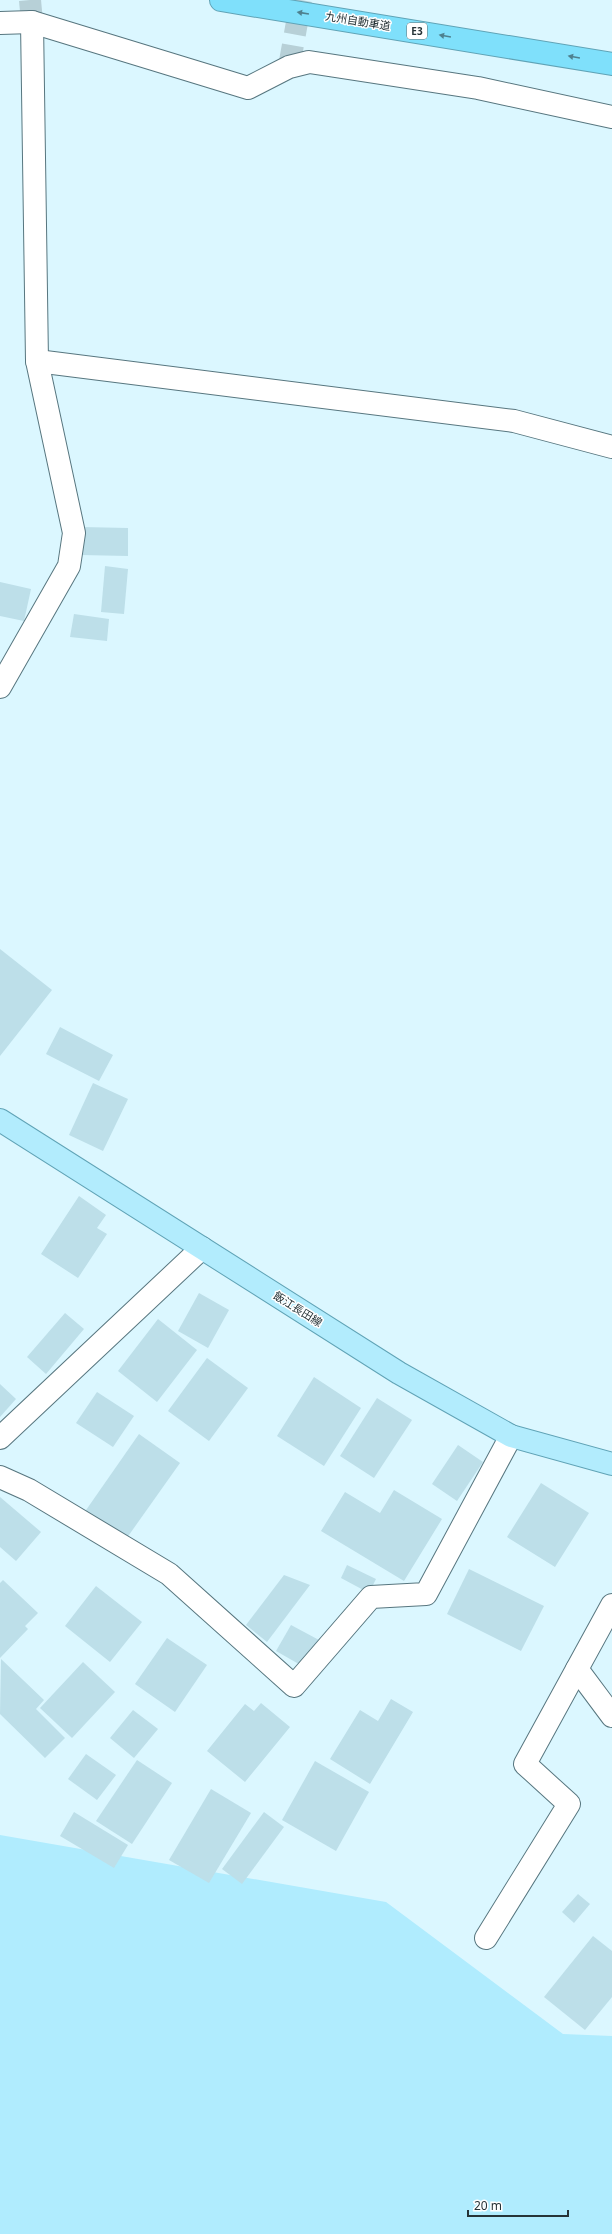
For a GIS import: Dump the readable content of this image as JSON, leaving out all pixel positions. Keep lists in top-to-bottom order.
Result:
{
  "streets": {
    "highway": ["九州自動車道", "E3"],
    "main road": ["飯江長田線"]
  },
  "one_way": ["九州自動車道"],
  "scale_bar": "20 m"
}
